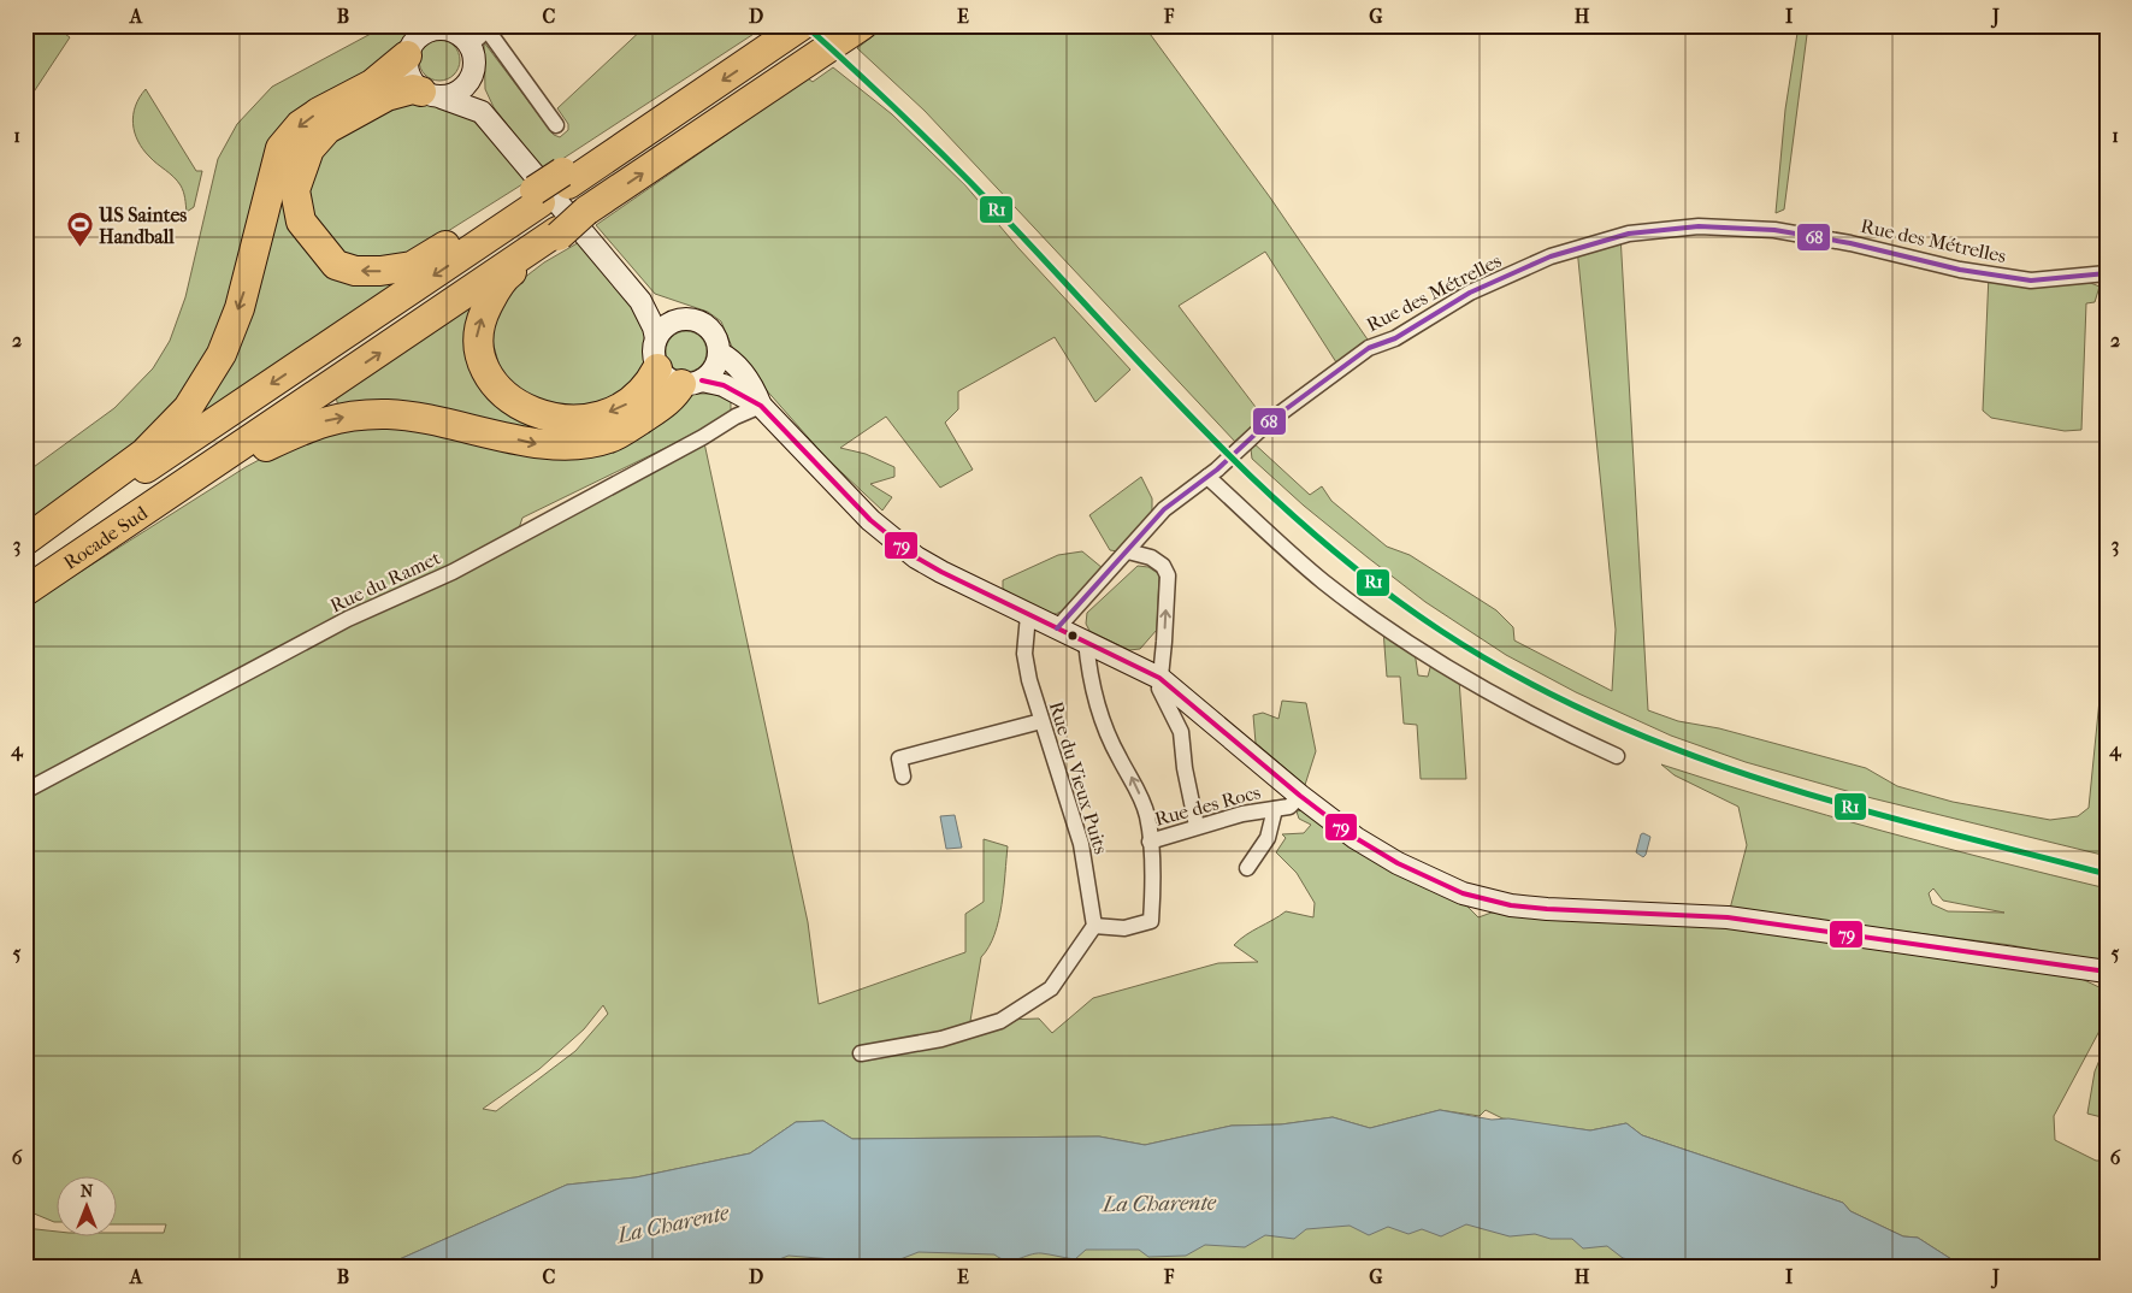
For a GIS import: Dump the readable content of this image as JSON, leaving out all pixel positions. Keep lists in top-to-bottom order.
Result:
{
  "streets": {
    "highway": ["Rocade Sud"],
    "street": [
      "Rue des Métrelles",
      "Rue du Ramet",
      "Rue du Vieux Puits",
      "Rue des Rocs"
    ]
  },
  "crossings": [
    ["Rue du Vieux Puits", "Rue des Rocs"]
  ],
  "water": ["La Charente"],
  "places": {
    "sports": ["US Saintes Handball"]
  },
  "lines": ["transit line R1", "transit line 68", "transit line 79"],
  "north": "top",
  "grid": {
    "columns": [
      "A",
      "B",
      "C",
      "D",
      "E",
      "F",
      "G",
      "H",
      "I",
      "J"
    ],
    "rows": [
      "1",
      "2",
      "3",
      "4",
      "5",
      "6"
    ]
  }
}
